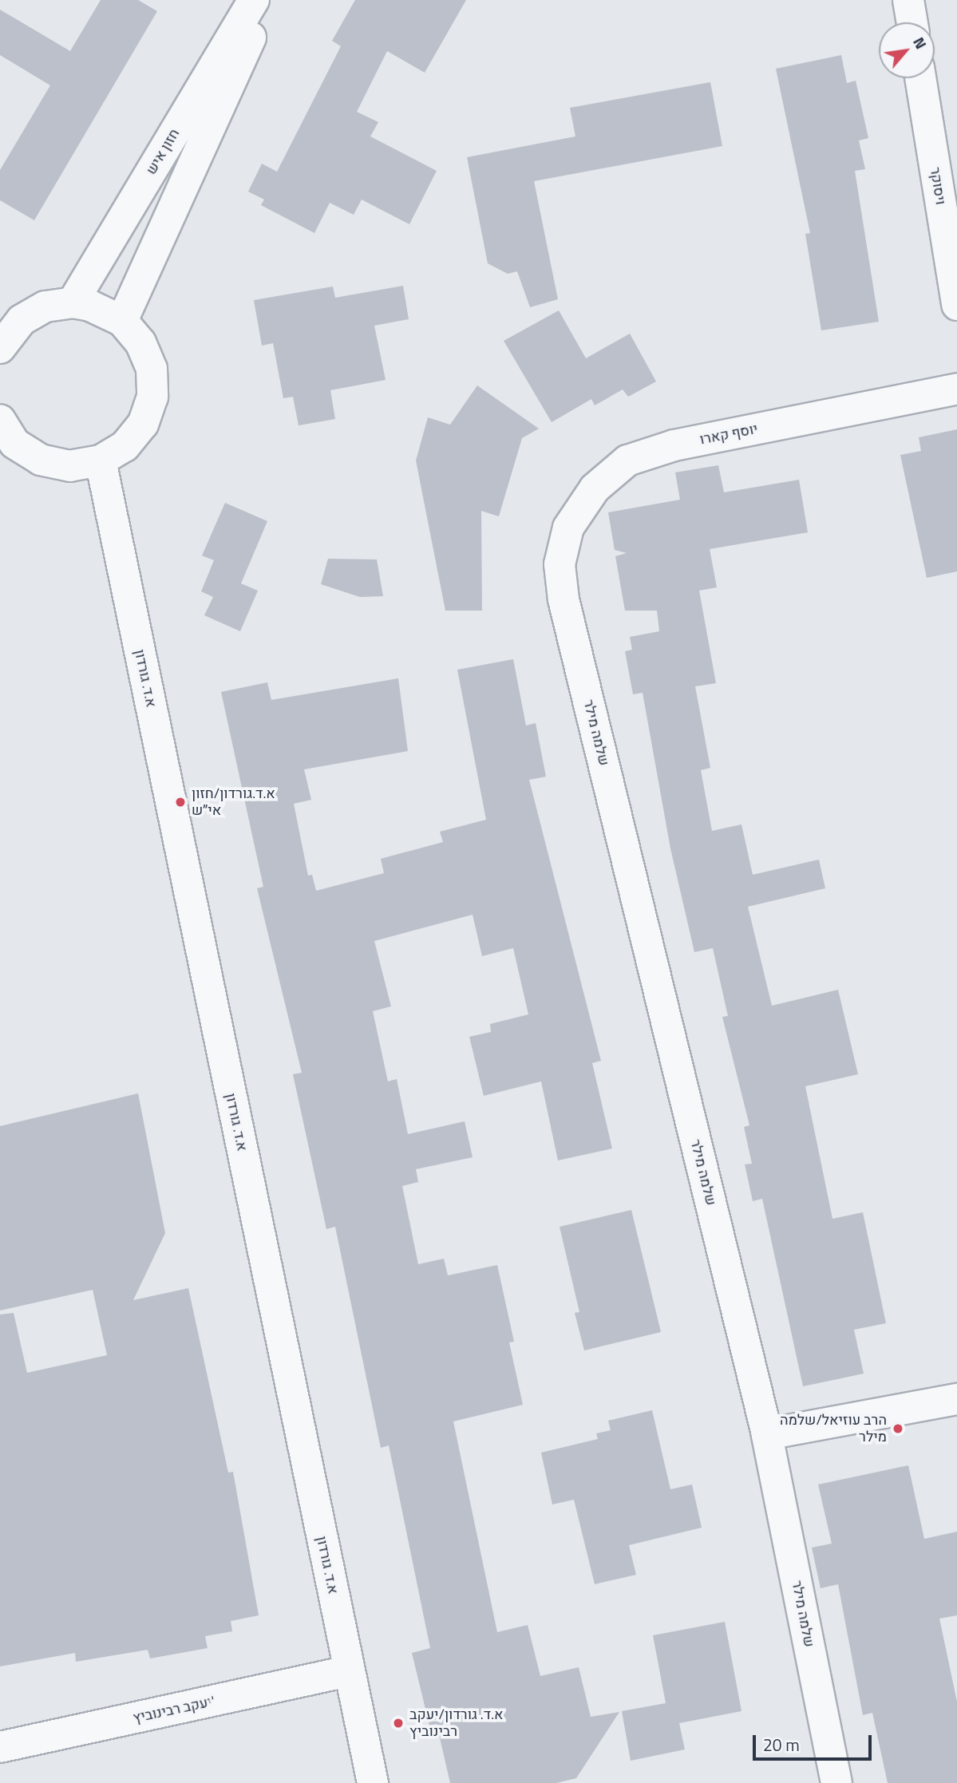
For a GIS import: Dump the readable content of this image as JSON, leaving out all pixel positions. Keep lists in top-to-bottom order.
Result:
{
  "streets": {
    "street": [
      "חזון איש",
      "ויסוקר",
      "יוסף קארו",
      "א.ד. גורדון",
      "שלמה מילר",
      "יעקב רבינוביץ'"
    ]
  },
  "crossings": [
    ["יוסף קארו", "שלמה מילר"],
    ["א.ד. גורדון", "יעקב רבינוביץ'"]
  ],
  "places": ["א.ד.גורדון/חזון אי״ש", "הרב עוזיאל/שלמה מילר", "א.ד. גורדון/יעקב רבינוביץ"],
  "scale_bar": "20 m",
  "north": "top right"
}
